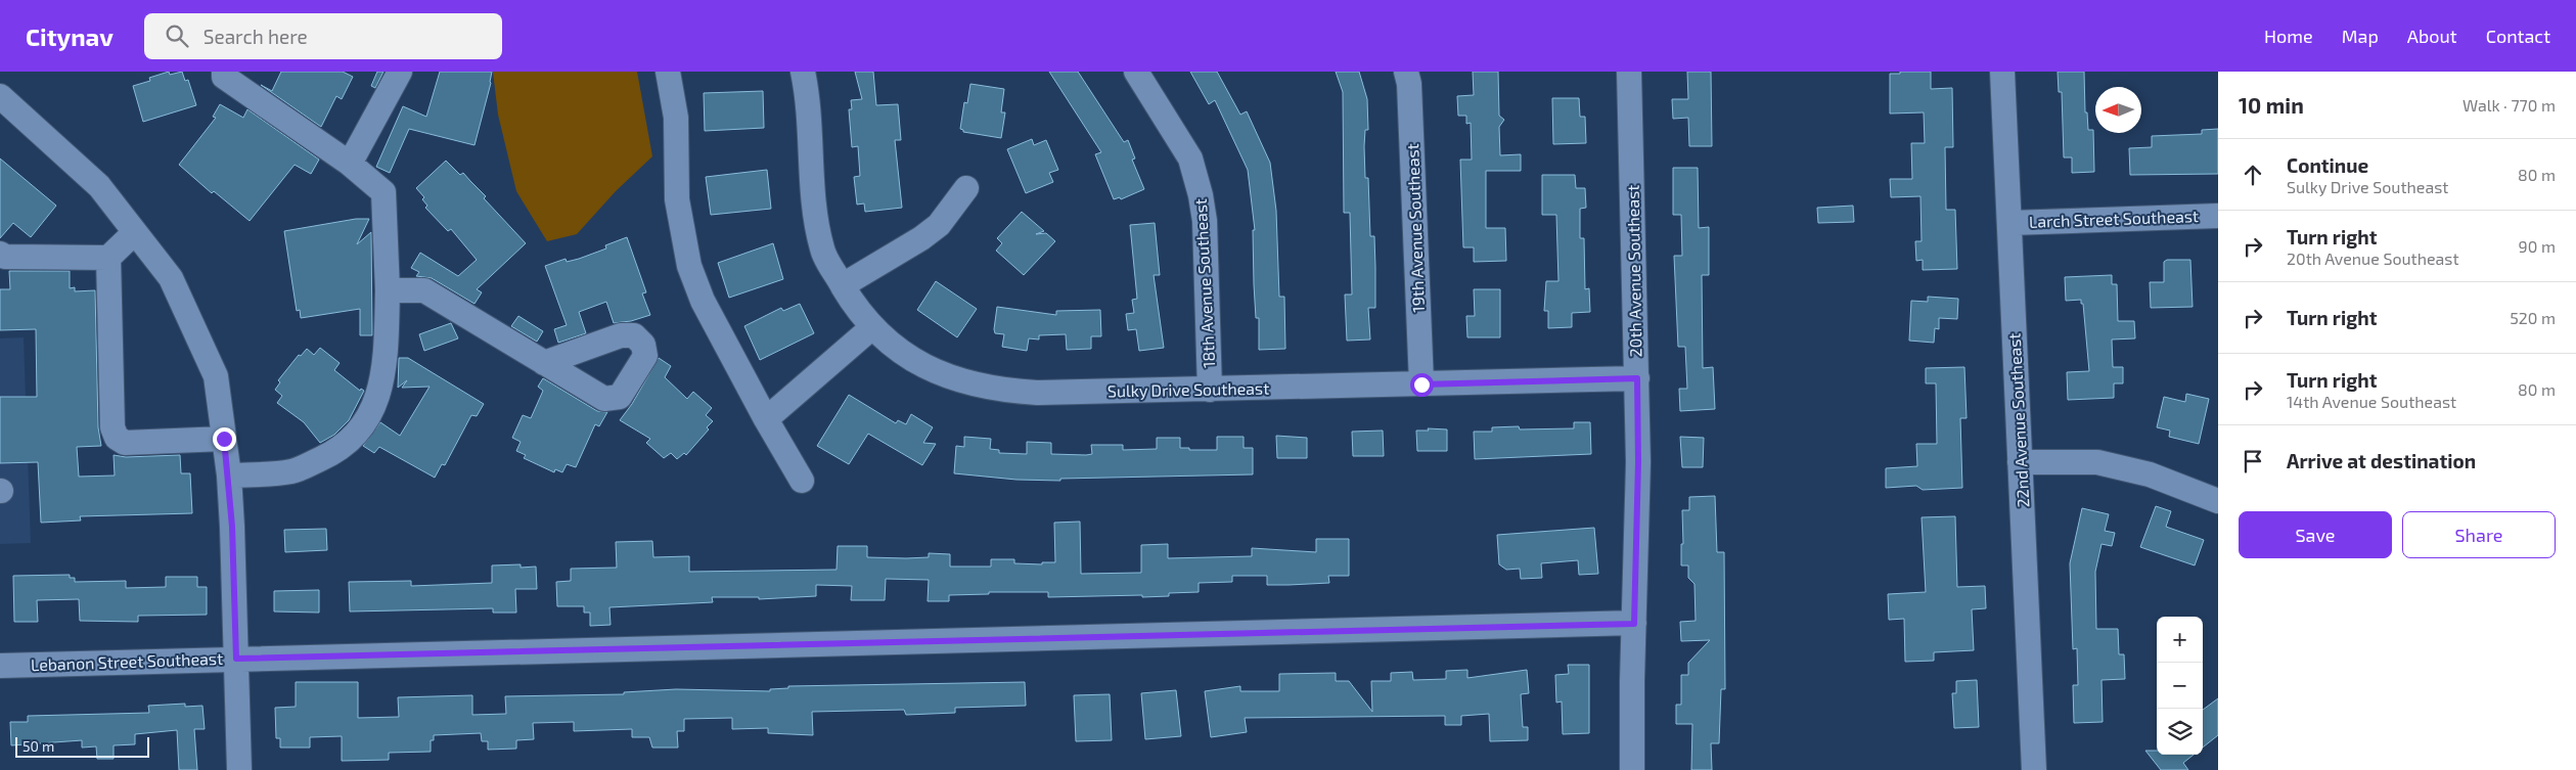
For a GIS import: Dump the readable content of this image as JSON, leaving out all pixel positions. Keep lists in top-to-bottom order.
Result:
{
  "streets": {
    "street": [
      "Larch Street Southeast",
      "19th Avenue Southeast",
      "20th Avenue Southeast",
      "18th Avenue Southeast",
      "Sulky Drive Southeast",
      "22nd Avenue Southeast",
      "Lebanon Street Southeast"
    ]
  },
  "crossings": [
    ["Larch Street Southeast", "22nd Avenue Southeast"],
    ["19th Avenue Southeast", "Sulky Drive Southeast"],
    ["20th Avenue Southeast", "Sulky Drive Southeast"],
    ["20th Avenue Southeast", "Lebanon Street Southeast"],
    ["18th Avenue Southeast", "Sulky Drive Southeast"]
  ],
  "scale_bar": "50 m",
  "north": "left",
  "page": {
    "header": "Citynav",
    "search": "Search here",
    "nav": [
      "Home",
      "Map",
      "About",
      "Contact"
    ],
    "heading": ["10 min", "Walk · 770 m"],
    "list": [
      ["Continue", "Sulky Drive Southeast", "80 m"],
      ["Turn right", "20th Avenue Southeast", "90 m"],
      ["Turn right", "520 m"],
      ["Turn right", "14th Avenue Southeast", "80 m"],
      "Arrive at destination"
    ],
    "buttons": ["Save", "Share"],
    "map_buttons": ["+", "−"],
    "scale": "50 m"
  }
}
